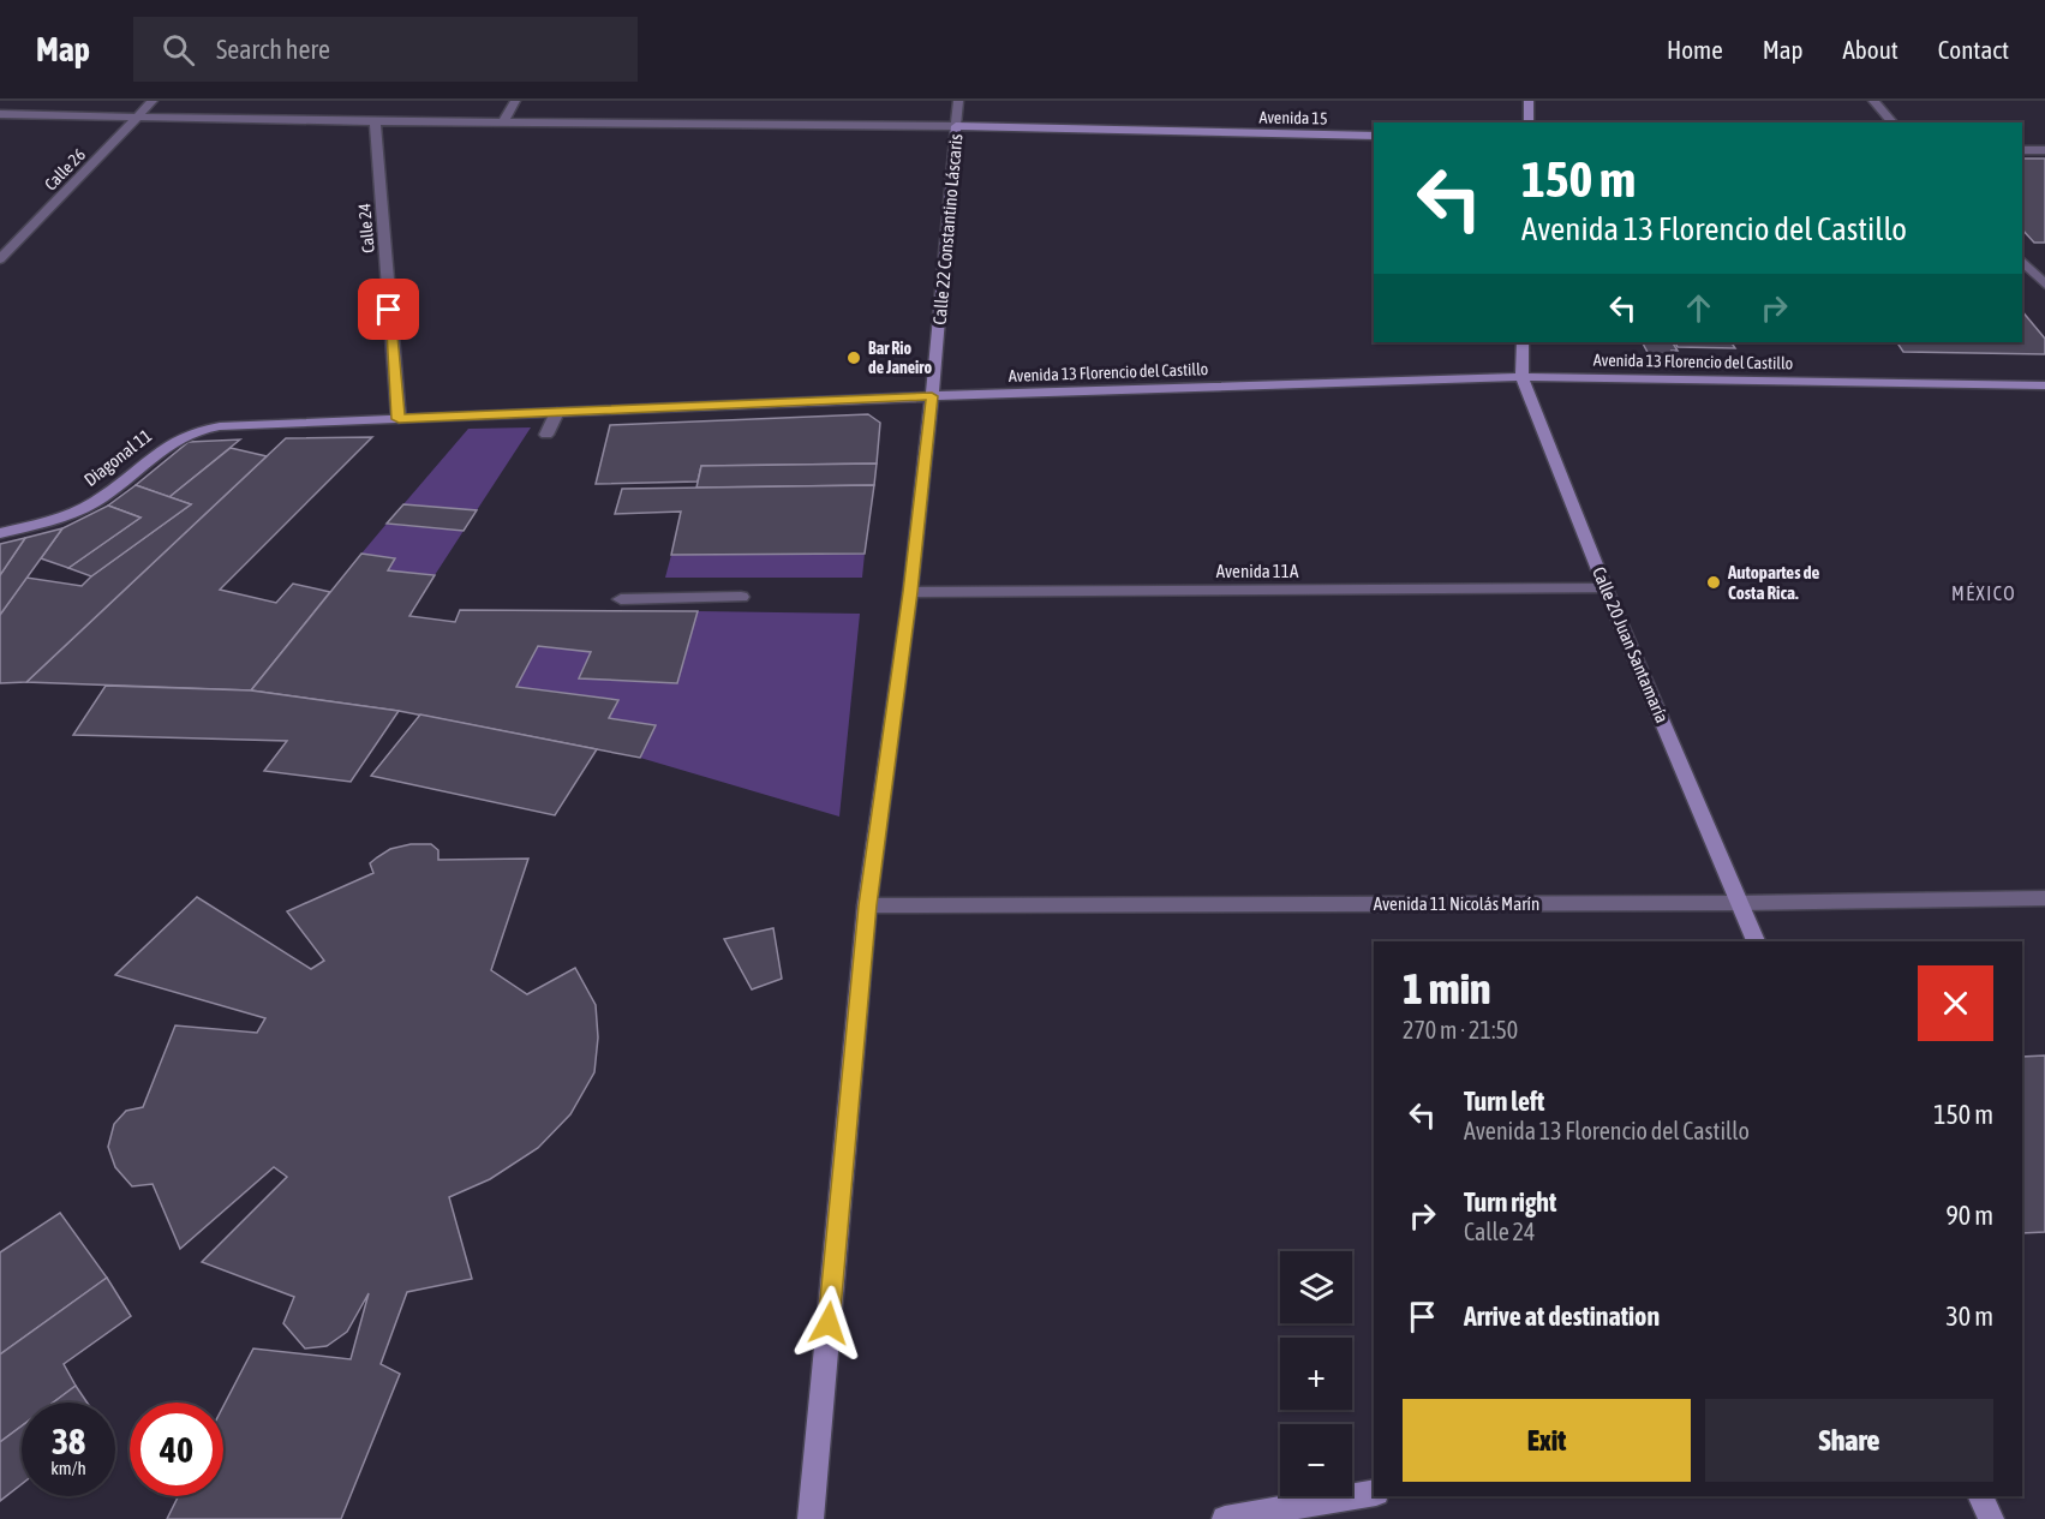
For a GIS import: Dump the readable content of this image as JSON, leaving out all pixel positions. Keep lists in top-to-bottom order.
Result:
{
  "streets": {
    "street": [
      "Avenida 15",
      "Calle 26",
      "Calle 24",
      "Calle 22 Constantino Láscaris",
      "Avenida 13 Florencio del Castillo",
      "Diagonal 11",
      "Avenida 11A",
      "Calle 20 Juan Santamaría",
      "Avenida 11 Nicolás Marín"
    ]
  },
  "crossings": [
    ["Avenida 15", "Calle 26"],
    ["Avenida 15", "Calle 24"],
    ["Avenida 15", "Calle 22 Constantino Láscaris"],
    ["Calle 24", "Avenida 13 Florencio del Castillo"],
    ["Calle 22 Constantino Láscaris", "Avenida 13 Florencio del Castillo"],
    ["Calle 22 Constantino Láscaris", "Avenida 11A"],
    ["Calle 22 Constantino Láscaris", "Avenida 11 Nicolás Marín"],
    ["Avenida 13 Florencio del Castillo", "Diagonal 11"],
    ["Avenida 13 Florencio del Castillo", "Calle 20 Juan Santamaría"],
    ["Avenida 11A", "Calle 20 Juan Santamaría"],
    ["Calle 20 Juan Santamaría", "Avenida 11 Nicolás Marín"]
  ],
  "districts": ["MÉXICO"],
  "places": ["Bar Rio de Janeiro", "Autopartes de Costa Rica."],
  "page": {
    "header": "Map",
    "search": "Search here",
    "nav": [
      "Home",
      "Map",
      "About",
      "Contact"
    ],
    "turn": ["150 m", "Avenida 13 Florencio del Castillo"],
    "heading": ["1 min", "270 m · 21:50"],
    "list": [
      {
        "name": "Turn left",
        "note": "Avenida 13 Florencio del Castillo",
        "value": "150 m"
      },
      {
        "name": "Turn right",
        "note": "Calle 24",
        "value": "90 m"
      },
      {
        "name": "Arrive at destination",
        "value": "30 m"
      }
    ],
    "map_buttons": ["+", "−"],
    "buttons": ["Exit", "Share"],
    "speed": "38 km/h",
    "limit": "40"
  }
}
